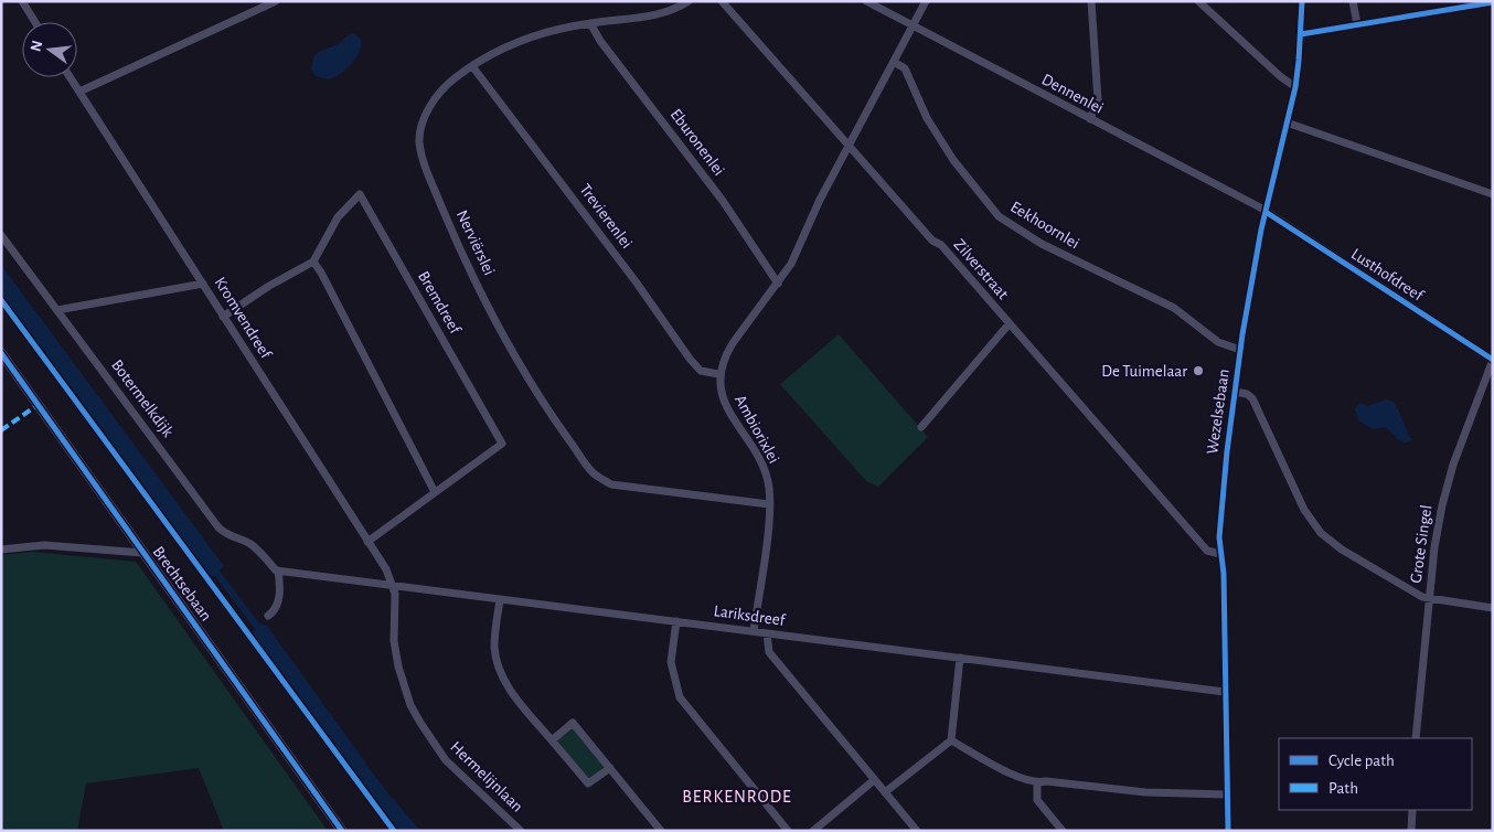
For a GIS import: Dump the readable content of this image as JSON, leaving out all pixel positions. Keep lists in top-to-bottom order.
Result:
{
  "streets": {
    "main road": ["Brechtsebaan"],
    "street": [
      "Dennenlei",
      "Eburonenlei",
      "Trevierenlei",
      "Eekhoornlei",
      "Nerviërslei",
      "Zilverstraat",
      "Lusthofdreef",
      "Bremdreef",
      "Kromvendreef",
      "Botermelkdijk",
      "Wezelsebaan",
      "Ambiorixlei",
      "Grote Singel",
      "Lariksdreef",
      "Hermelijnlaan"
    ]
  },
  "crossings": [
    ["Dennenlei", "Lusthofdreef"],
    ["Dennenlei", "Wezelsebaan"],
    ["Eburonenlei", "Nerviërslei"],
    ["Trevierenlei", "Nerviërslei"],
    ["Trevierenlei", "Ambiorixlei"],
    ["Eekhoornlei", "Wezelsebaan"],
    ["Nerviërslei", "Ambiorixlei"],
    ["Zilverstraat", "Wezelsebaan"],
    ["Lusthofdreef", "Wezelsebaan"],
    ["Lusthofdreef", "Grote Singel"],
    ["Bremdreef", "Kromvendreef"],
    ["Kromvendreef", "Lariksdreef"],
    ["Kromvendreef", "Hermelijnlaan"],
    ["Botermelkdijk", "Lariksdreef"],
    ["Wezelsebaan", "Lariksdreef"],
    ["Ambiorixlei", "Lariksdreef"],
    ["Lariksdreef", "Hermelijnlaan"]
  ],
  "districts": ["BERKENRODE"],
  "places": ["De Tuimelaar"],
  "legend": ["Cycle path", "Path"],
  "north": "left"
}
